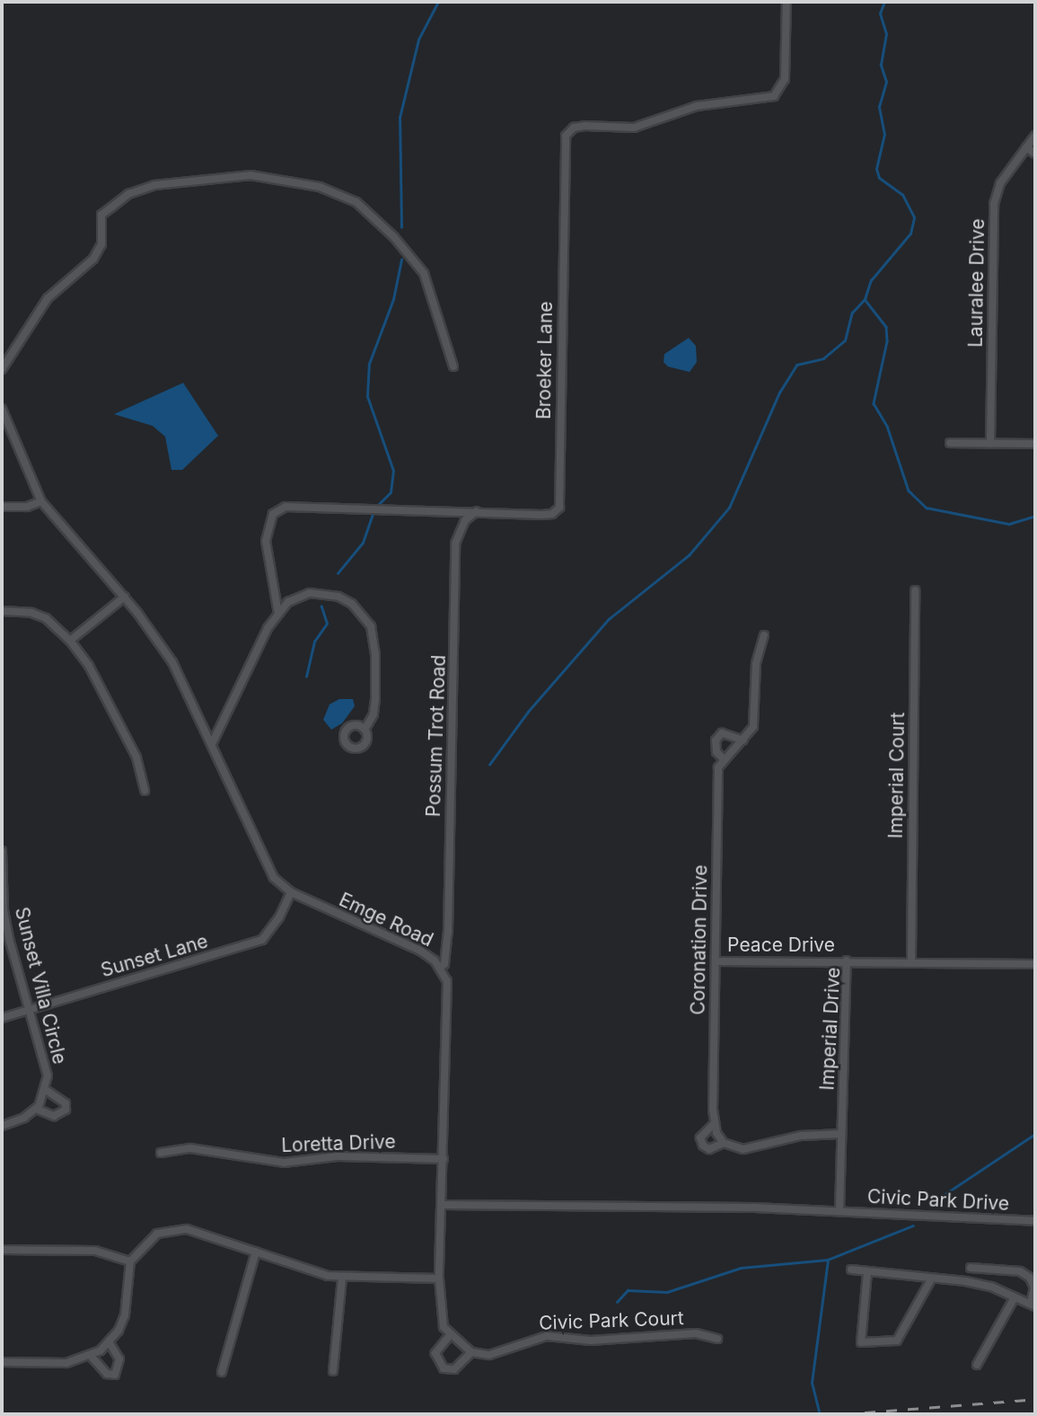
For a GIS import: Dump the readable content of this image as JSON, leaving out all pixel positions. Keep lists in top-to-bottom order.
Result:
{
  "streets": {
    "street": [
      "Lauralee Drive",
      "Broeker Lane",
      "Possum Trot Road",
      "Imperial Court",
      "Emge Road",
      "Coronation Drive",
      "Peace Drive",
      "Sunset Lane",
      "Sunset Villa Circle",
      "Imperial Drive",
      "Loretta Drive",
      "Civic Park Drive",
      "Civic Park Court"
    ]
  },
  "crossings": [
    ["Broeker Lane", "Possum Trot Road"],
    ["Possum Trot Road", "Emge Road"],
    ["Imperial Court", "Imperial Drive"],
    ["Emge Road", "Sunset Lane"],
    ["Emge Road", "Loretta Drive"],
    ["Coronation Drive", "Peace Drive"],
    ["Coronation Drive", "Imperial Drive"],
    ["Peace Drive", "Imperial Drive"],
    ["Sunset Lane", "Sunset Villa Circle"],
    ["Imperial Drive", "Civic Park Drive"]
  ]
}
